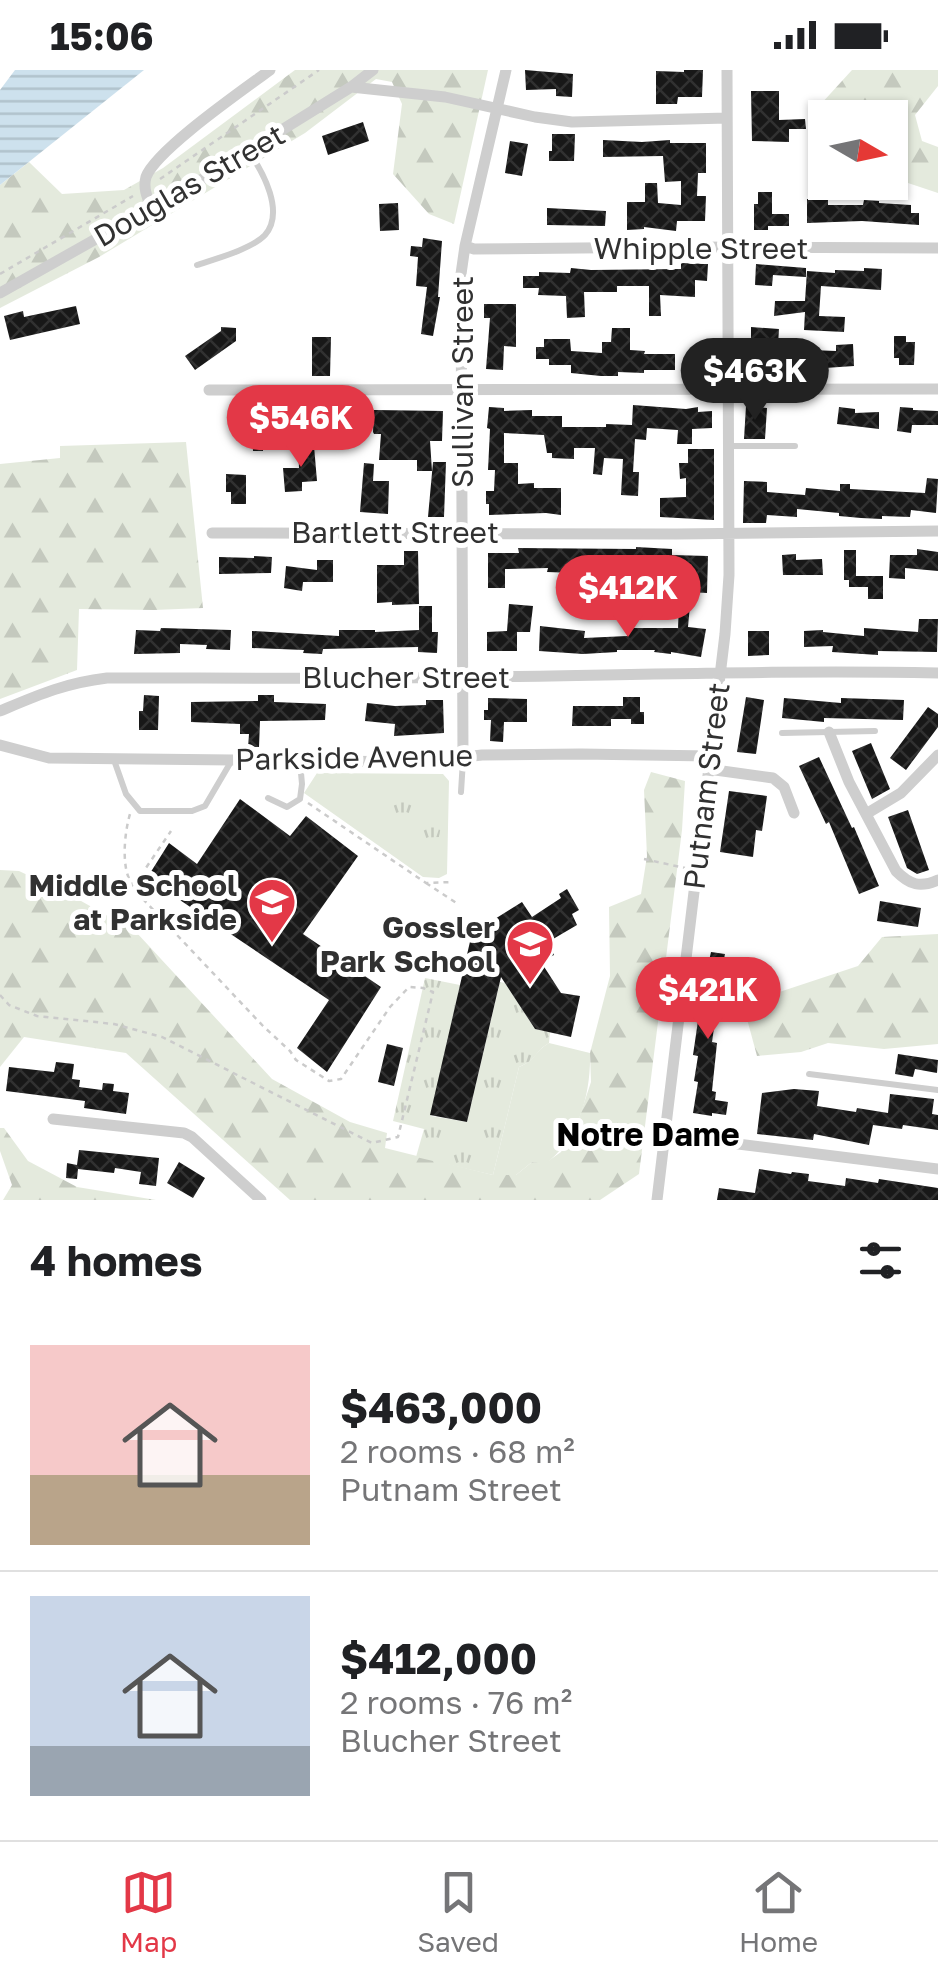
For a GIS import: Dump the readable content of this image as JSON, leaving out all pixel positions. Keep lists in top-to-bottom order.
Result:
{
  "streets": {
    "street": [
      "Douglas Street",
      "Whipple Street",
      "Sullivan Street",
      "Bartlett Street",
      "Blucher Street",
      "Parkside Avenue",
      "Putnam Street"
    ]
  },
  "crossings": [
    ["Whipple Street", "Sullivan Street"],
    ["Whipple Street", "Putnam Street"],
    ["Sullivan Street", "Bartlett Street"],
    ["Sullivan Street", "Blucher Street"],
    ["Sullivan Street", "Parkside Avenue"],
    ["Bartlett Street", "Putnam Street"],
    ["Blucher Street", "Putnam Street"],
    ["Parkside Avenue", "Putnam Street"]
  ],
  "districts": ["Notre Dame"],
  "places": {
    "school or university": ["Middle School at Parkside", "Gossler Park School"]
  },
  "north": "right",
  "page": {
    "status": "15:06",
    "price": [
      "$463K",
      "$546K",
      "$412K",
      "$421K"
    ],
    "heading": "4 homes",
    "list": [
      {
        "name": "$463,000",
        "note": "2 rooms · 68 m² · Putnam Street"
      },
      {
        "name": "$412,000",
        "note": "2 rooms · 76 m² · Blucher Street"
      }
    ],
    "tabs": ["Map", "Saved", "Home"]
  }
}
